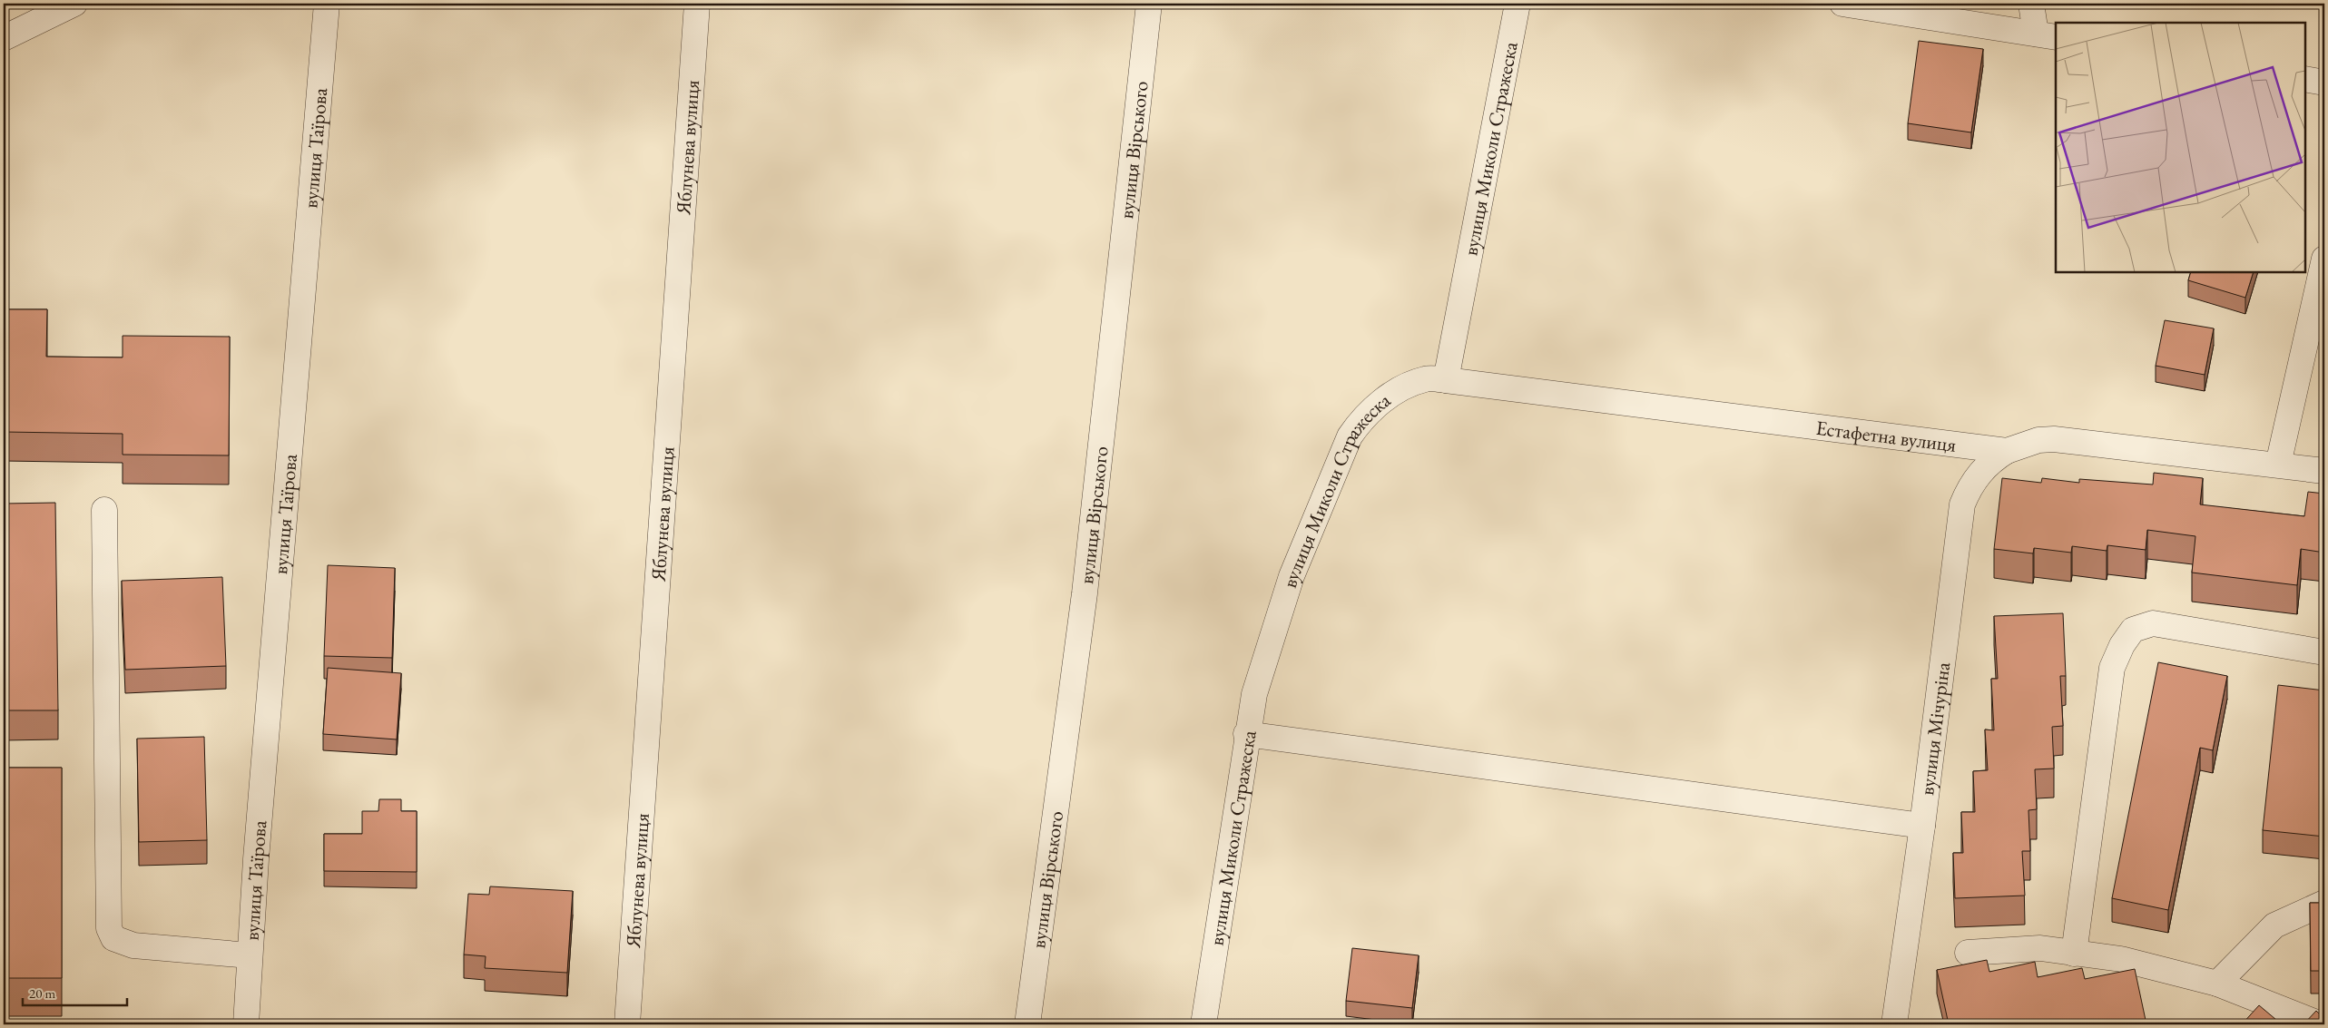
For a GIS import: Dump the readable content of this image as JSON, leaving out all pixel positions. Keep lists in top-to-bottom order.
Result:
{
  "streets": {
    "street": [
      "Яблунева вулиця",
      "вулиця Таїрова",
      "вулиця Миколи Стражеска",
      "вулиця Вірського",
      "Естафетна вулиця",
      "вулиця Мічуріна"
    ]
  },
  "crossings": [
    ["вулиця Миколи Стражеска", "Естафетна вулиця"],
    ["Естафетна вулиця", "вулиця Мічуріна"]
  ],
  "scale_bar": "20 m"
}
